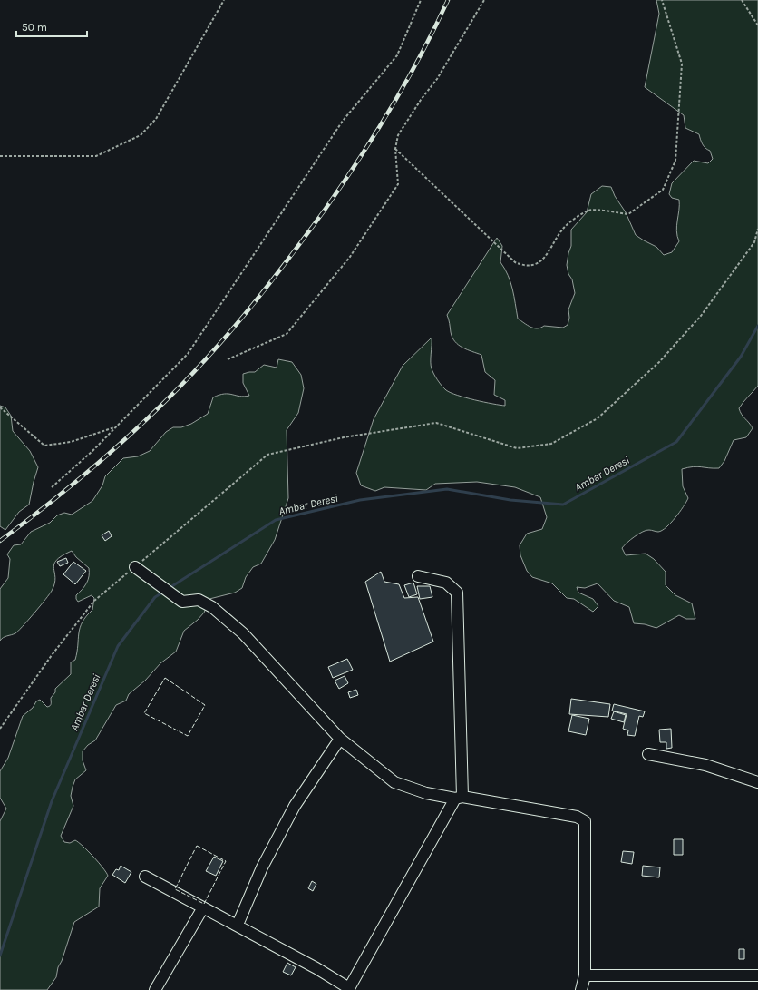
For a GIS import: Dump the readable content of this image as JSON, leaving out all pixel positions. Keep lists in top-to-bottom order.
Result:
{
  "water": ["Ambar Deresi"],
  "scale_bar": "50 m"
}
